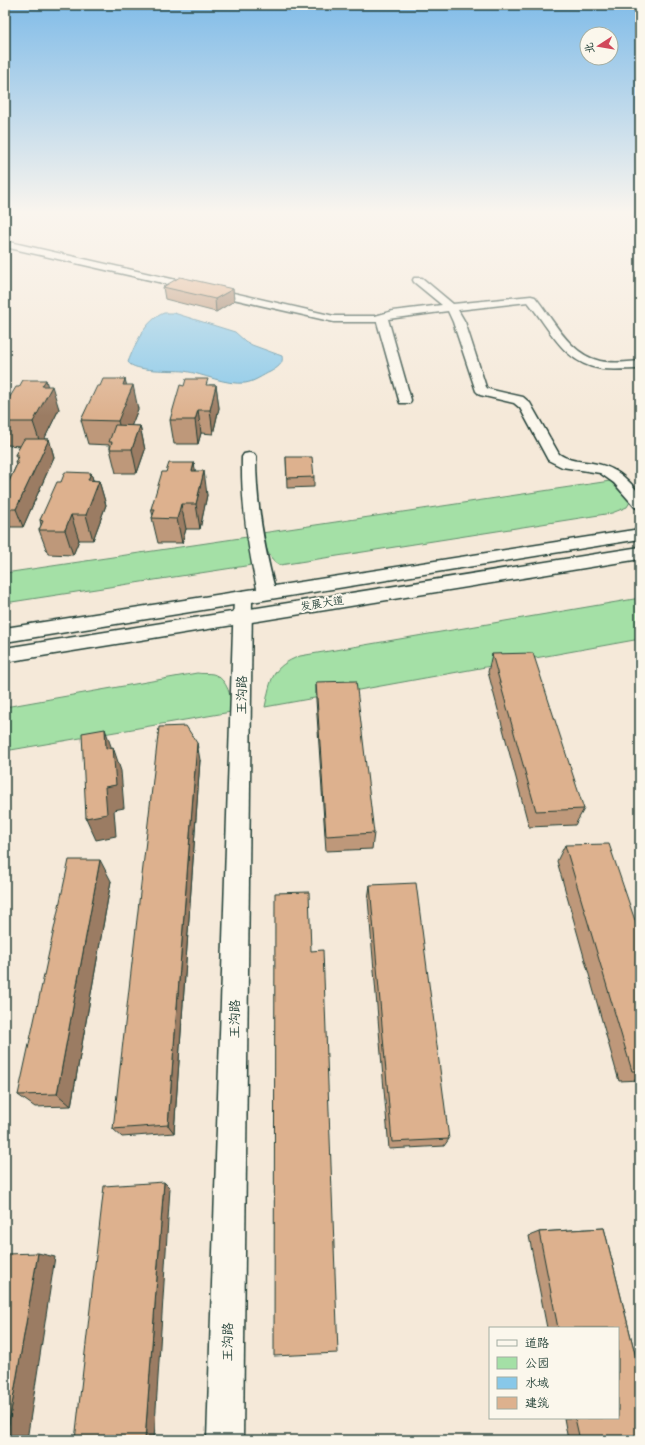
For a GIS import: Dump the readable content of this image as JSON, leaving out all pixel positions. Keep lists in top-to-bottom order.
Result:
{
  "streets": {
    "main road": ["发展大道"],
    "street": ["王沟路"]
  },
  "crossings": [
    ["发展大道", "王沟路"]
  ],
  "legend": [
    "道路",
    "公园",
    "水域",
    "建筑"
  ],
  "north": "left"
}
